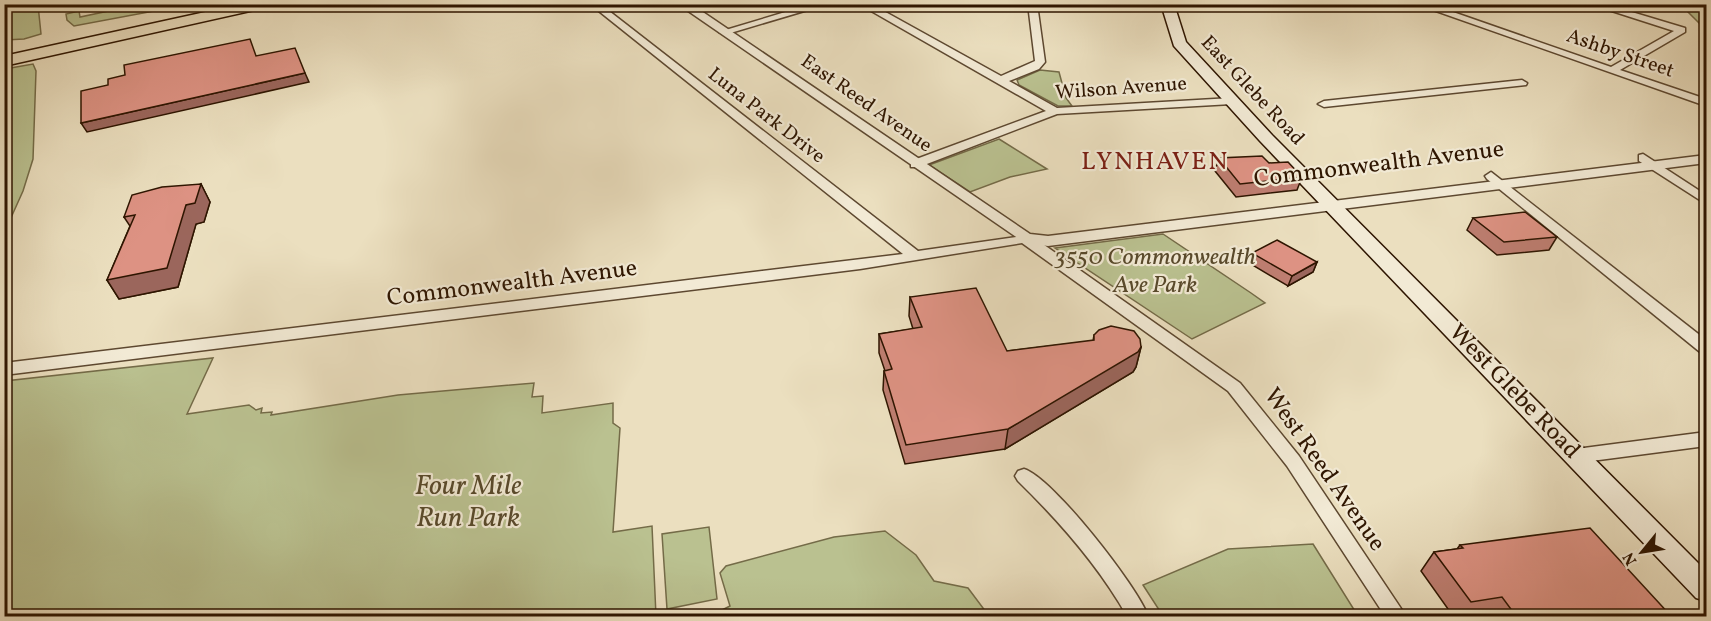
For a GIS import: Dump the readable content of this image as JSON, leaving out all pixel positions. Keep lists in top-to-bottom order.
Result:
{
  "streets": {
    "main road": ["East Glebe Road", "West Glebe Road"],
    "street": [
      "Ashby Street",
      "Wilson Avenue",
      "East Reed Avenue",
      "Luna Park Drive",
      "Commonwealth Avenue",
      "West Reed Avenue"
    ]
  },
  "crossings": [
    ["Wilson Avenue", "East Glebe Road"],
    ["Wilson Avenue", "East Reed Avenue"],
    ["East Glebe Road", "Commonwealth Avenue"],
    ["East Glebe Road", "West Glebe Road"],
    ["East Reed Avenue", "Commonwealth Avenue"],
    ["East Reed Avenue", "West Reed Avenue"],
    ["Luna Park Drive", "Commonwealth Avenue"],
    ["Commonwealth Avenue", "West Glebe Road"],
    ["Commonwealth Avenue", "West Reed Avenue"]
  ],
  "districts": ["LYNHAVEN"],
  "parks": ["3550 Commonwealth Ave Park", "Four Mile Run Park"],
  "north": "bottom left"
}
